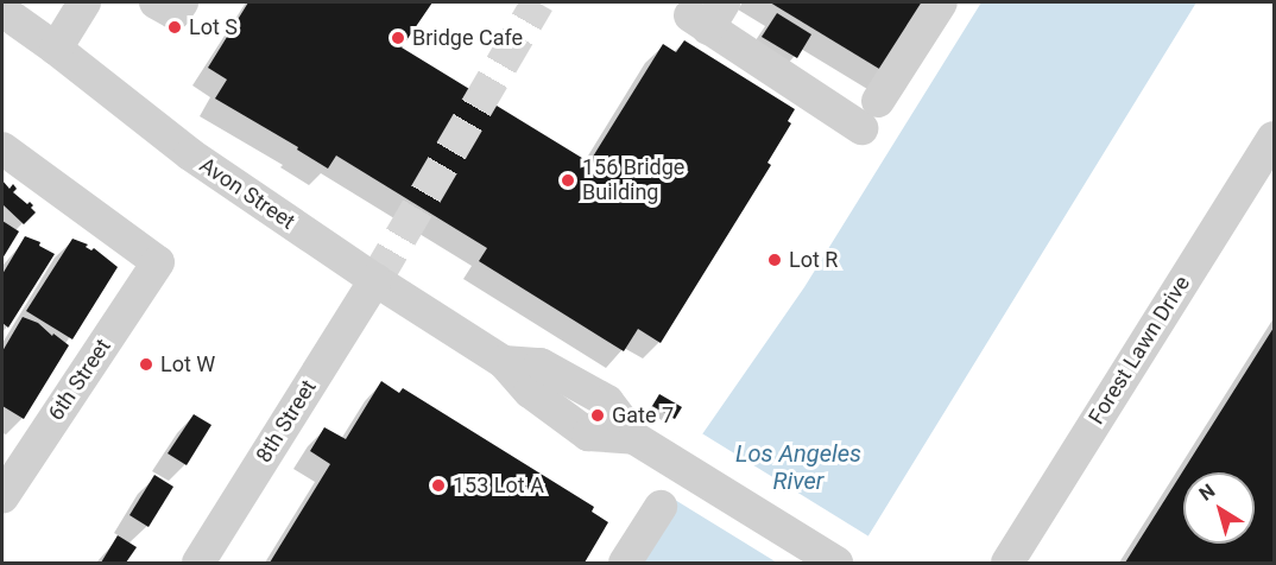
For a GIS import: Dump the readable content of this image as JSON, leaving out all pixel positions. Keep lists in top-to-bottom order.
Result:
{
  "streets": {
    "street": [
      "Avon Street",
      "Forest Lawn Drive",
      "6th Street",
      "8th Street"
    ]
  },
  "crossings": [
    ["Avon Street", "8th Street"]
  ],
  "water": ["Los Angeles River"],
  "places": [
    "Lot S",
    "Bridge Cafe",
    "156 Bridge Building",
    "Lot R",
    "Lot W",
    "Gate 7",
    "153 Lot A"
  ],
  "north": "top left"
}
